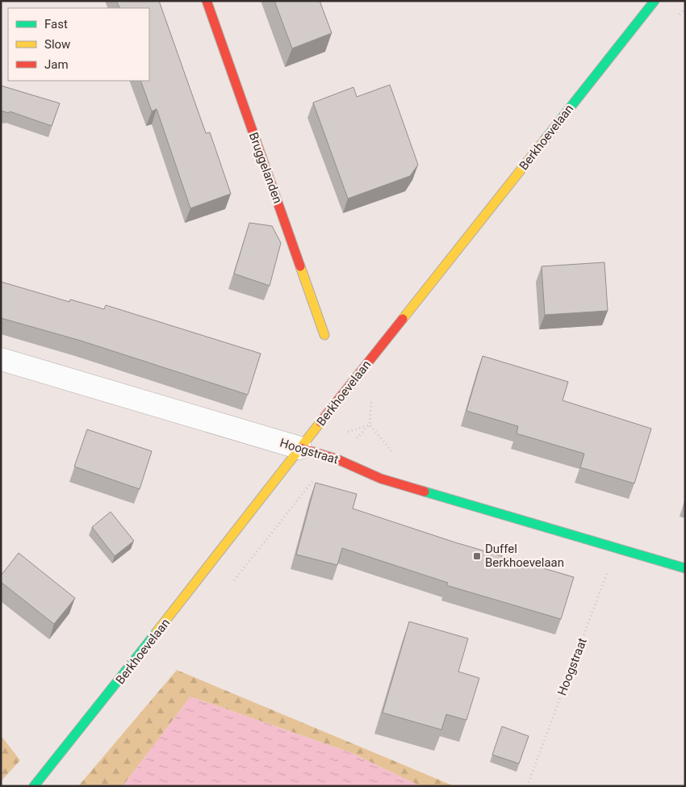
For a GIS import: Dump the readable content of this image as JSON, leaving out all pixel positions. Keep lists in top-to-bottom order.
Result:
{
  "streets": {
    "main road": ["Berkhoevelaan", "Bruggelanden", "Hoogstraat"]
  },
  "crossings": [
    ["Berkhoevelaan", "Hoogstraat"]
  ],
  "places": {
    "transit": ["Duffel Berkhoevelaan"]
  },
  "legend": ["Fast", "Slow", "Jam"]
}
